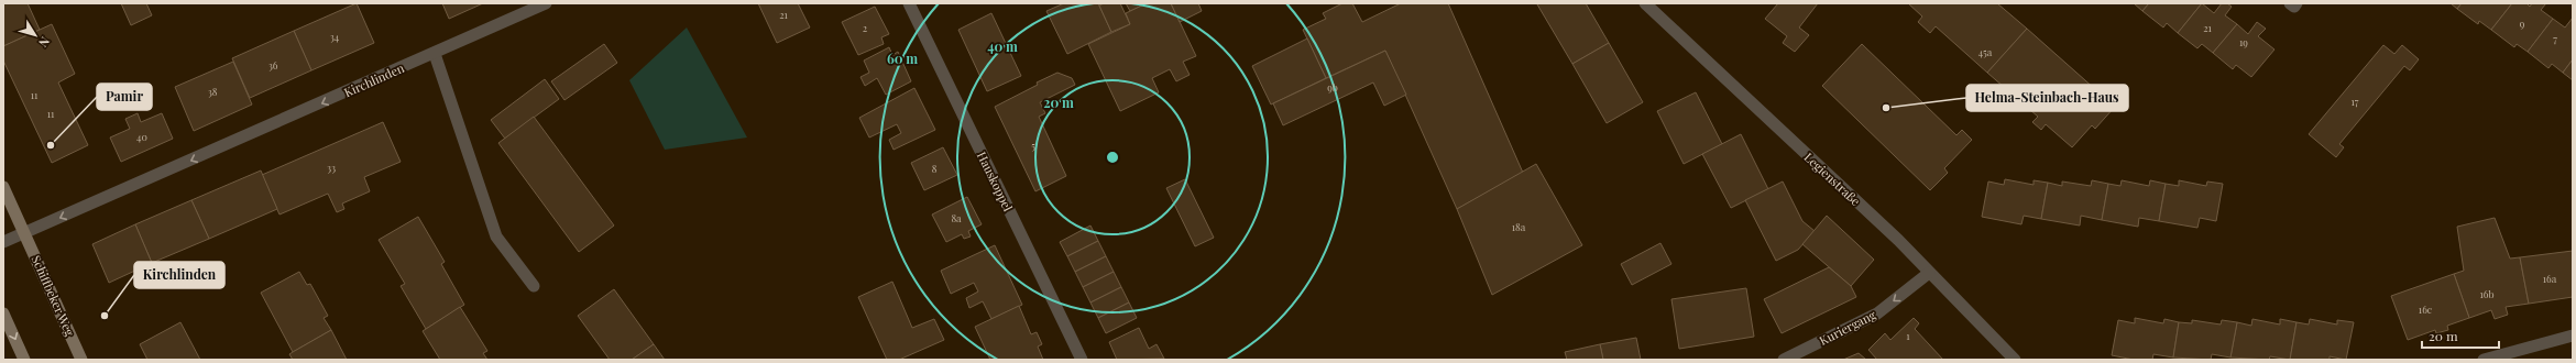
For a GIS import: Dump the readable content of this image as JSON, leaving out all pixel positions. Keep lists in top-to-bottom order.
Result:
{
  "streets": {
    "main road": ["Schiffbeker Weg"],
    "street": [
      "Kirchlinden",
      "Legienstraße",
      "Hauskoppel",
      "Kuriergang"
    ]
  },
  "crossings": [
    ["Kirchlinden", "Schiffbeker Weg"],
    ["Legienstraße", "Kuriergang"]
  ],
  "one_way": ["Kirchlinden", "Kuriergang"],
  "places": ["Helma-Steinbach-Haus", "Pamir", "Kirchlinden"],
  "house_numbers": [
    "21",
    "9",
    "2",
    "21",
    "34",
    "7",
    "19",
    "45a",
    "36",
    "9b",
    "38",
    "11",
    "17",
    "11",
    "40",
    "5",
    "33",
    "8",
    "8a",
    "18a",
    "16a",
    "16b",
    "16c",
    "1"
  ],
  "scale_bar": "20 m",
  "north": "bottom right",
  "rings": ["40 m", "60 m", "20 m"]
}
